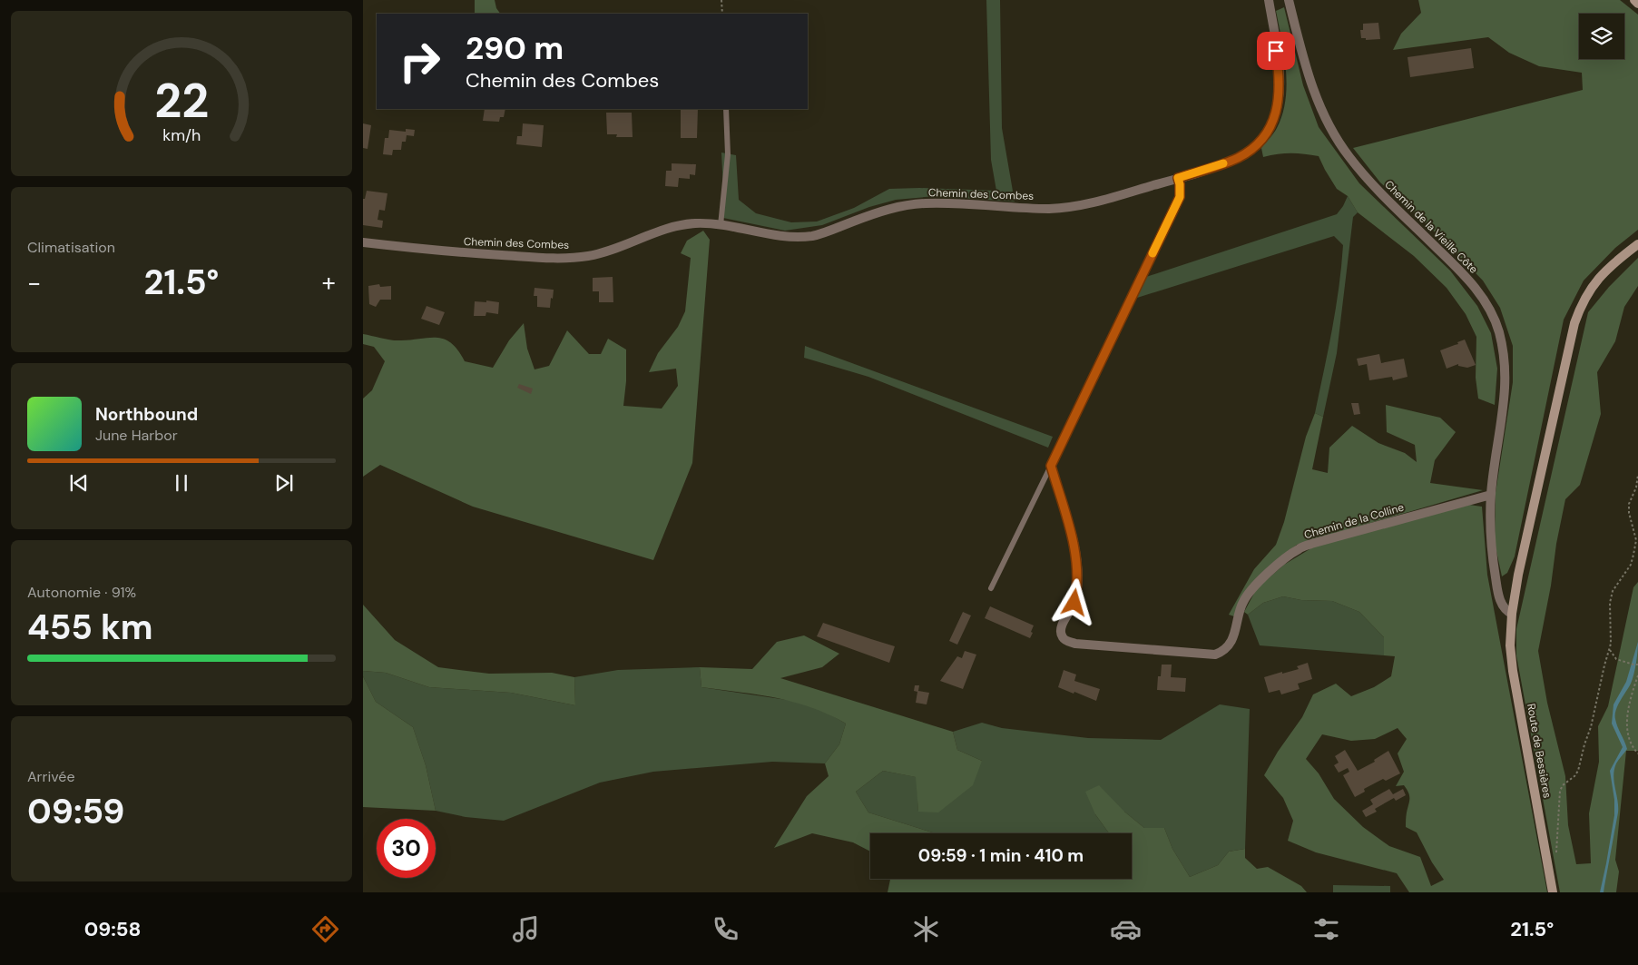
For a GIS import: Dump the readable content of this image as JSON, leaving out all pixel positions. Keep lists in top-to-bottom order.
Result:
{
  "streets": {
    "main road": ["Route de Bessières"],
    "street": ["Chemin des Combes", "Chemin de la Vieille Côte", "Chemin de la Colline"]
  },
  "crossings": [
    ["Chemin de la Vieille Côte", "Chemin de la Colline"],
    ["Chemin de la Vieille Côte", "Route de Bessières"]
  ],
  "page": {
    "turn": ["290 m", "Chemin des Combes"],
    "tile": [
      "Climatisation",
      ["Autonomie · 91%", "455 km"],
      ["Arrivée", "09:59"]
    ],
    "heat": ["−", "21.5°", "+"],
    "song": ["Northbound", "June Harbor"],
    "limit": "30",
    "trip": "09:59 · 1 min · 410 m",
    "tabs": ["09:58", "21.5°"],
    "gauge": ["22", "km/h"]
  }
}
